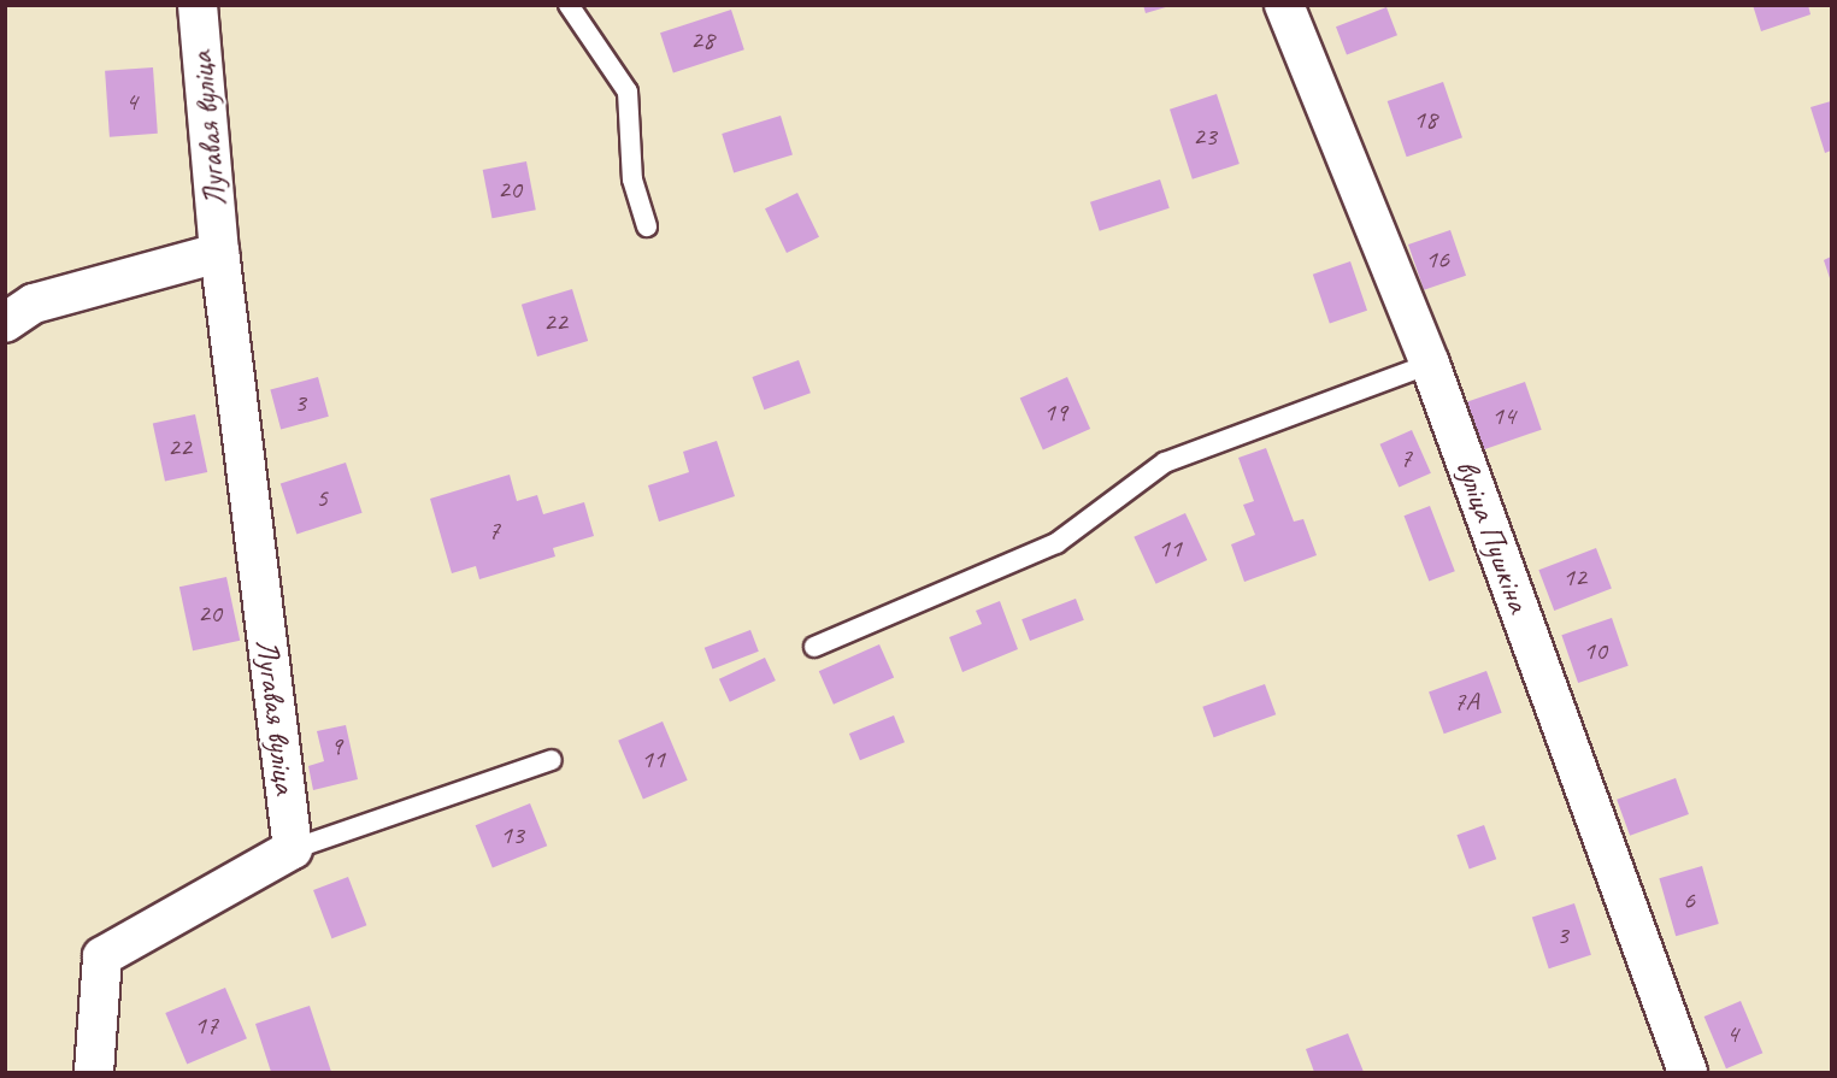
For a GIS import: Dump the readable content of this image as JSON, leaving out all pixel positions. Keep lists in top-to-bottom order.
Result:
{
  "streets": {
    "street": ["Лугавая вуліца", "вуліца Пушкіна"]
  },
  "house_numbers": [
    "28",
    "4",
    "18",
    "23",
    "20",
    "16",
    "22",
    "3",
    "19",
    "14",
    "22",
    "7",
    "5",
    "7",
    "11",
    "12",
    "20",
    "10",
    "7А",
    "9",
    "11",
    "13",
    "6",
    "3",
    "17",
    "4"
  ]
}
